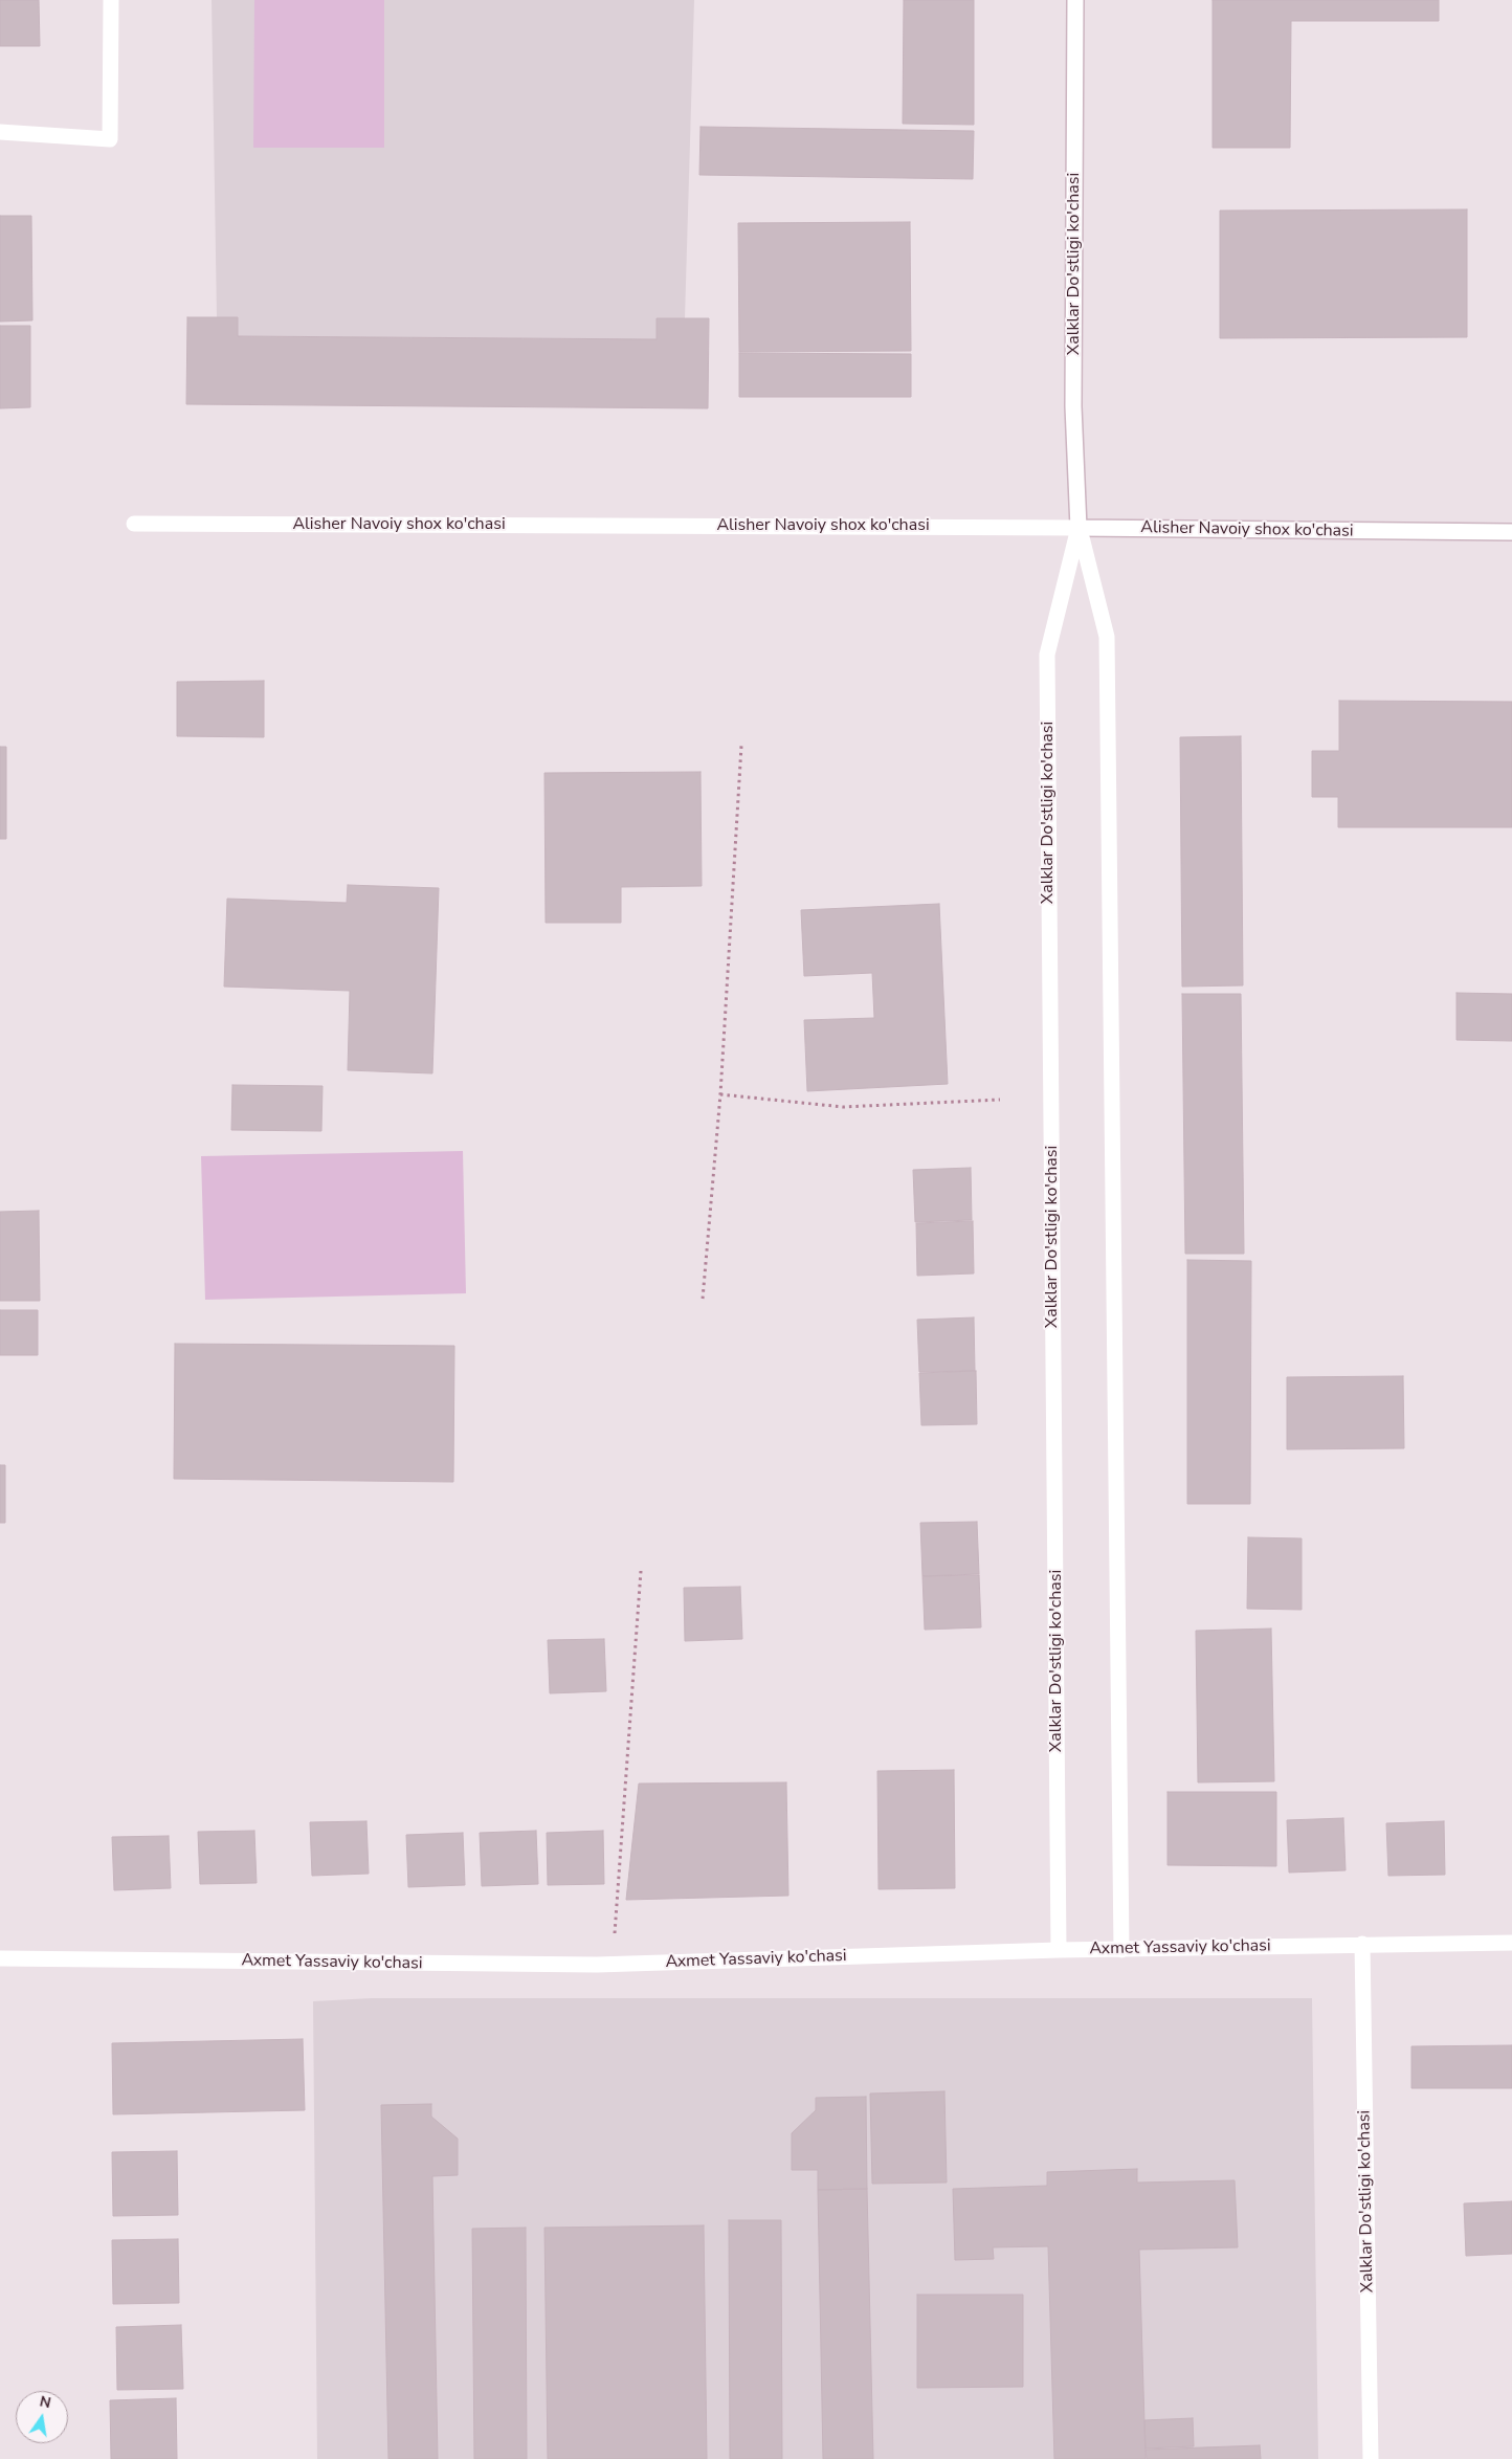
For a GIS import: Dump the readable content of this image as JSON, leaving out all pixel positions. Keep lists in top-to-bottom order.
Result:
{
  "streets": {
    "street": ["Xalklar Do'stligi ko'chasi", "Alisher Navoiy shox ko'chasi", "Axmet Yassaviy ko'chasi"]
  },
  "crossings": [
    ["Xalklar Do'stligi ko'chasi", "Alisher Navoiy shox ko'chasi"],
    ["Xalklar Do'stligi ko'chasi", "Axmet Yassaviy ko'chasi"]
  ],
  "north": "top"
}
